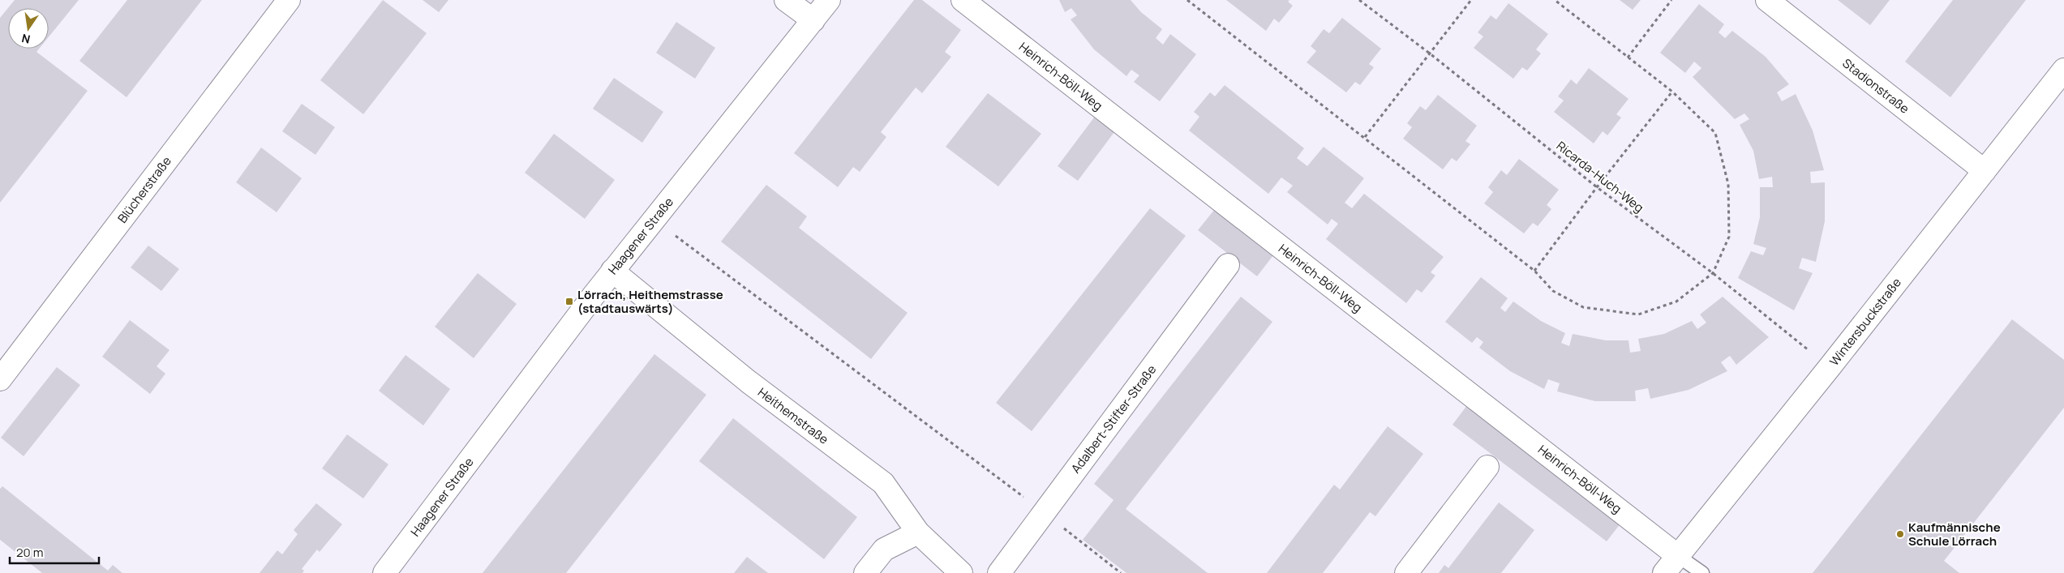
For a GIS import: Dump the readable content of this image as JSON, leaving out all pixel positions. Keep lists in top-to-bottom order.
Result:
{
  "streets": {
    "street": [
      "Heinrich-Böll-Weg",
      "Stadionstraße",
      "Blücherstraße",
      "Haagener Straße",
      "Wintersbuckstraße",
      "Heithemstraße",
      "Adalbert-Stifter-Straße"
    ],
    "path": ["Ricarda-Huch-Weg"]
  },
  "crossings": [
    ["Heinrich-Böll-Weg", "Wintersbuckstraße"],
    ["Stadionstraße", "Wintersbuckstraße"],
    ["Ricarda-Huch-Weg", "Wintersbuckstraße"],
    ["Haagener Straße", "Heithemstraße"]
  ],
  "places": {
    "transit": ["Lörrach, Heithemstrasse (stadtauswärts)"],
    "other": ["Kaufmännische Schule Lörrach"]
  },
  "scale_bar": "20 m",
  "north": "bottom"
}
